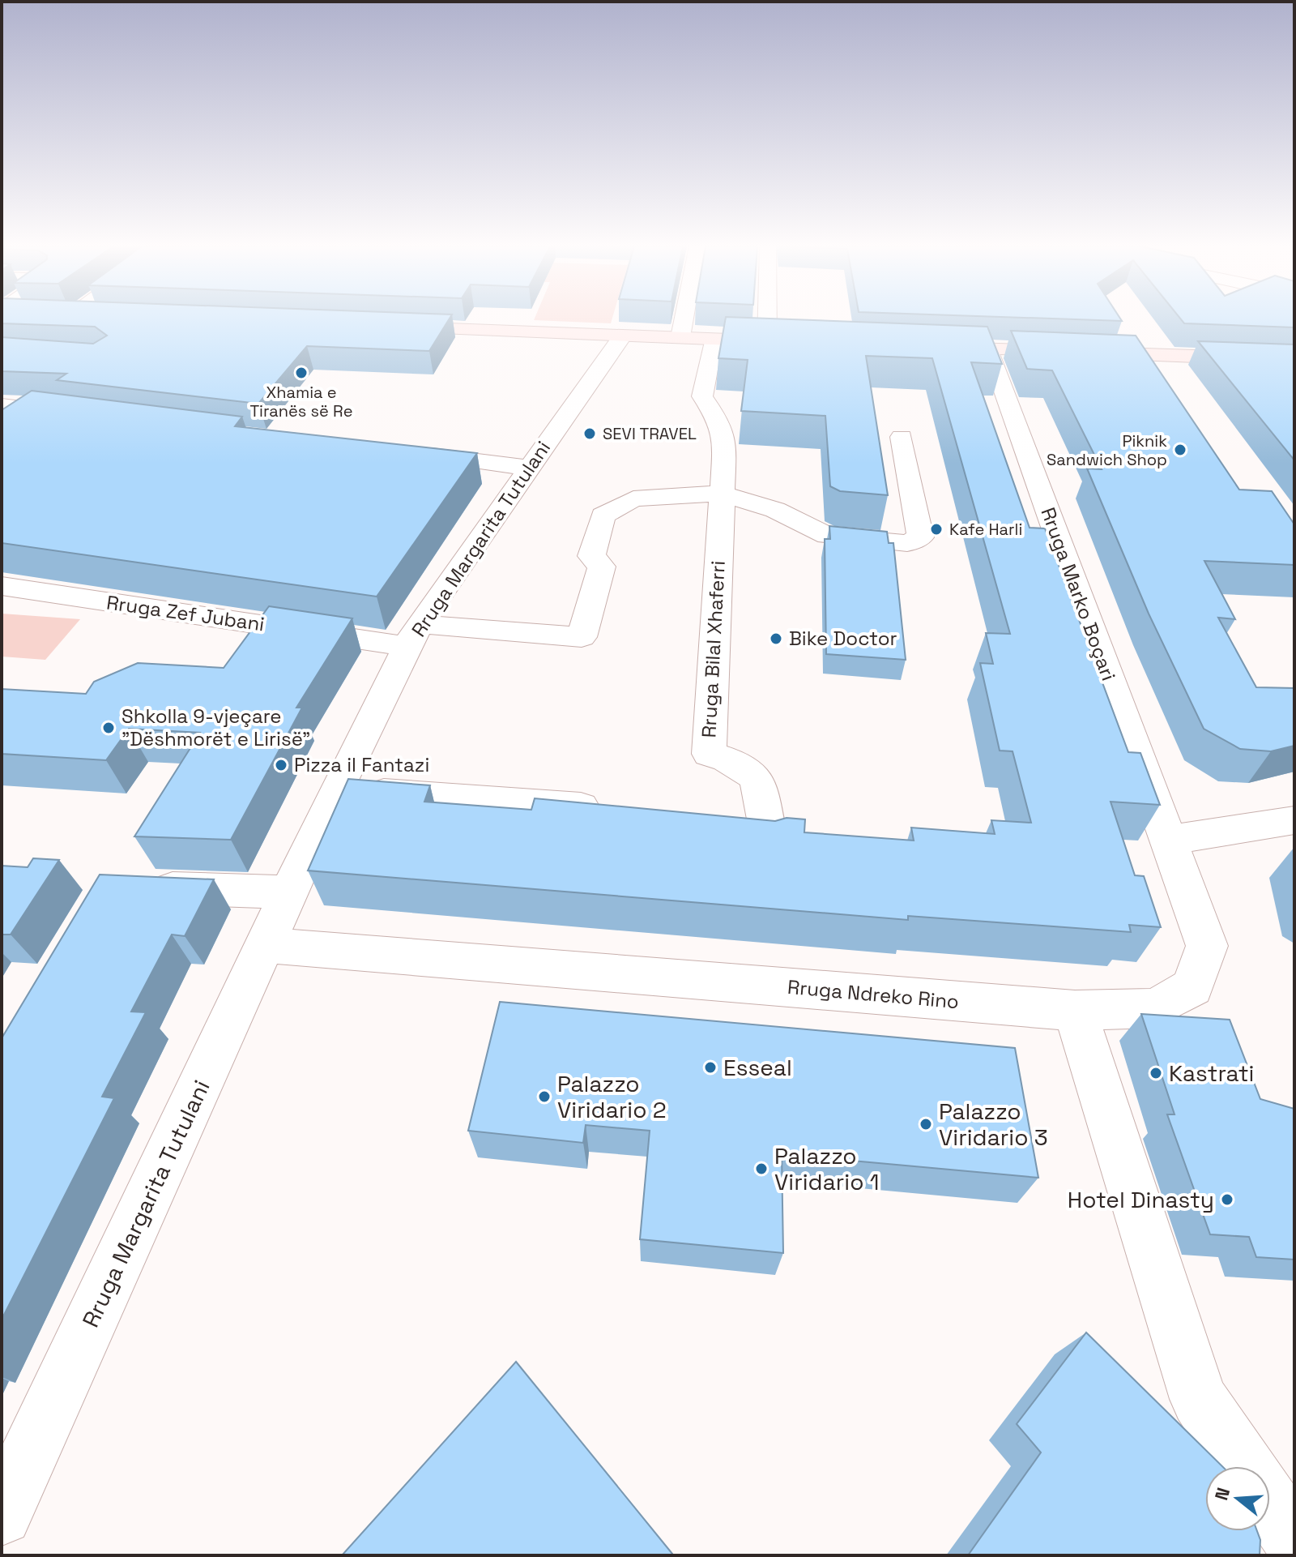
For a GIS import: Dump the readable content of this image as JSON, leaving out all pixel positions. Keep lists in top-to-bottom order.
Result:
{
  "streets": {
    "street": [
      "Rruga Margarita Tutulani",
      "Rruga Marko Boçari",
      "Rruga Zef Jubani",
      "Rruga Bilal Xhaferri",
      "Rruga Ndreko Rino"
    ]
  },
  "crossings": [
    ["Rruga Margarita Tutulani", "Rruga Zef Jubani"],
    ["Rruga Margarita Tutulani", "Rruga Ndreko Rino"],
    ["Rruga Marko Boçari", "Rruga Ndreko Rino"],
    ["Rruga Zef Jubani", "Rruga Bilal Xhaferri"]
  ],
  "places": [
    "Xhamia e Tiranës së Re",
    "SEVI TRAVEL",
    "Piknik Sandwich Shop",
    "Kafe Harli",
    "Bike Doctor",
    "Shkolla 9-vjeçare \"Dëshmorët e Lirisë\"",
    "Pizza il Fantazi",
    "Esseal",
    "Kastrati",
    "Palazzo Viridario 2",
    "Palazzo Viridario 3",
    "Palazzo Viridario 1",
    "Hotel Dinasty"
  ],
  "north": "left"
}
